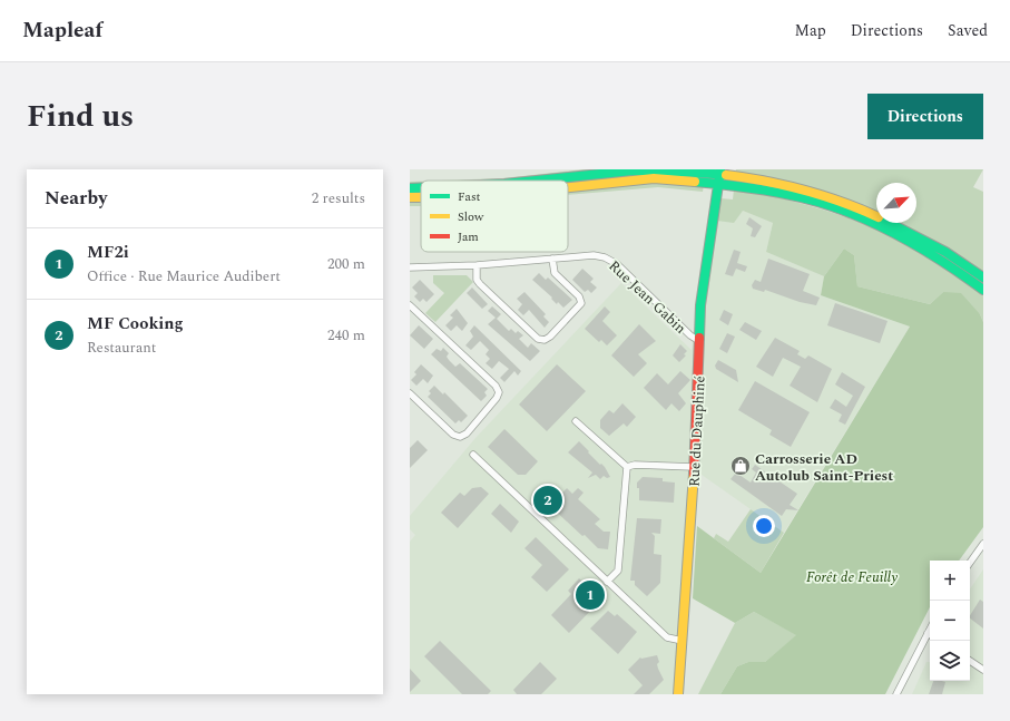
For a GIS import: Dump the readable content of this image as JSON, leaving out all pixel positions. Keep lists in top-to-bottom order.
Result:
{
  "streets": {
    "main road": ["Rue du Dauphiné"],
    "street": ["Rue Jean Gabin"]
  },
  "crossings": [
    ["Rue Jean Gabin", "Rue du Dauphiné"]
  ],
  "parks": ["Forêt de Feuilly"],
  "places": {
    "shop": ["Carrosserie AD Autolub Saint-Priest"]
  },
  "legend": ["Fast", "Slow", "Jam"],
  "north": "top right",
  "page": {
    "header": "Mapleaf",
    "nav": ["Map", "Directions", "Saved"],
    "title": "Find us",
    "buttons": "Directions",
    "heading": ["Nearby", "2 results"],
    "list": [
      {
        "mark": "1",
        "name": "MF2i",
        "note": "Office · Rue Maurice Audibert",
        "value": "200 m"
      },
      {
        "mark": "2",
        "name": "MF Cooking",
        "note": "Restaurant",
        "value": "240 m"
      }
    ],
    "pins": ["2", "1"],
    "map_buttons": ["+", "−"]
  }
}
